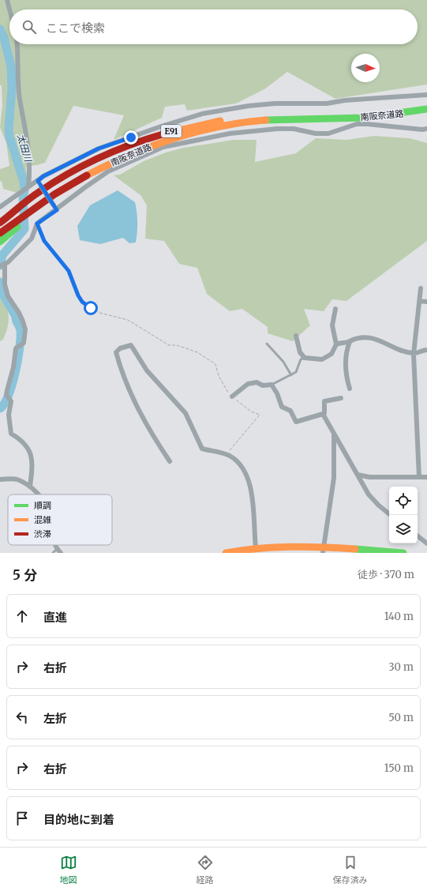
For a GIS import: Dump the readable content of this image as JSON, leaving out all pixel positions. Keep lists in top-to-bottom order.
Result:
{
  "streets": {
    "main road": ["南阪奈道路", "E91"]
  },
  "water": ["太田川"],
  "legend": ["順調", "混雑", "渋滞"],
  "north": "right",
  "page": {
    "search": "ここで検索",
    "heading": ["5 分", "徒歩 · 370 m"],
    "list": [
      ["直進", "140 m"],
      ["右折", "30 m"],
      ["左折", "50 m"],
      ["右折", "150 m"],
      "目的地に到着"
    ],
    "nav": ["地図", "経路", "保存済み"]
  }
}
